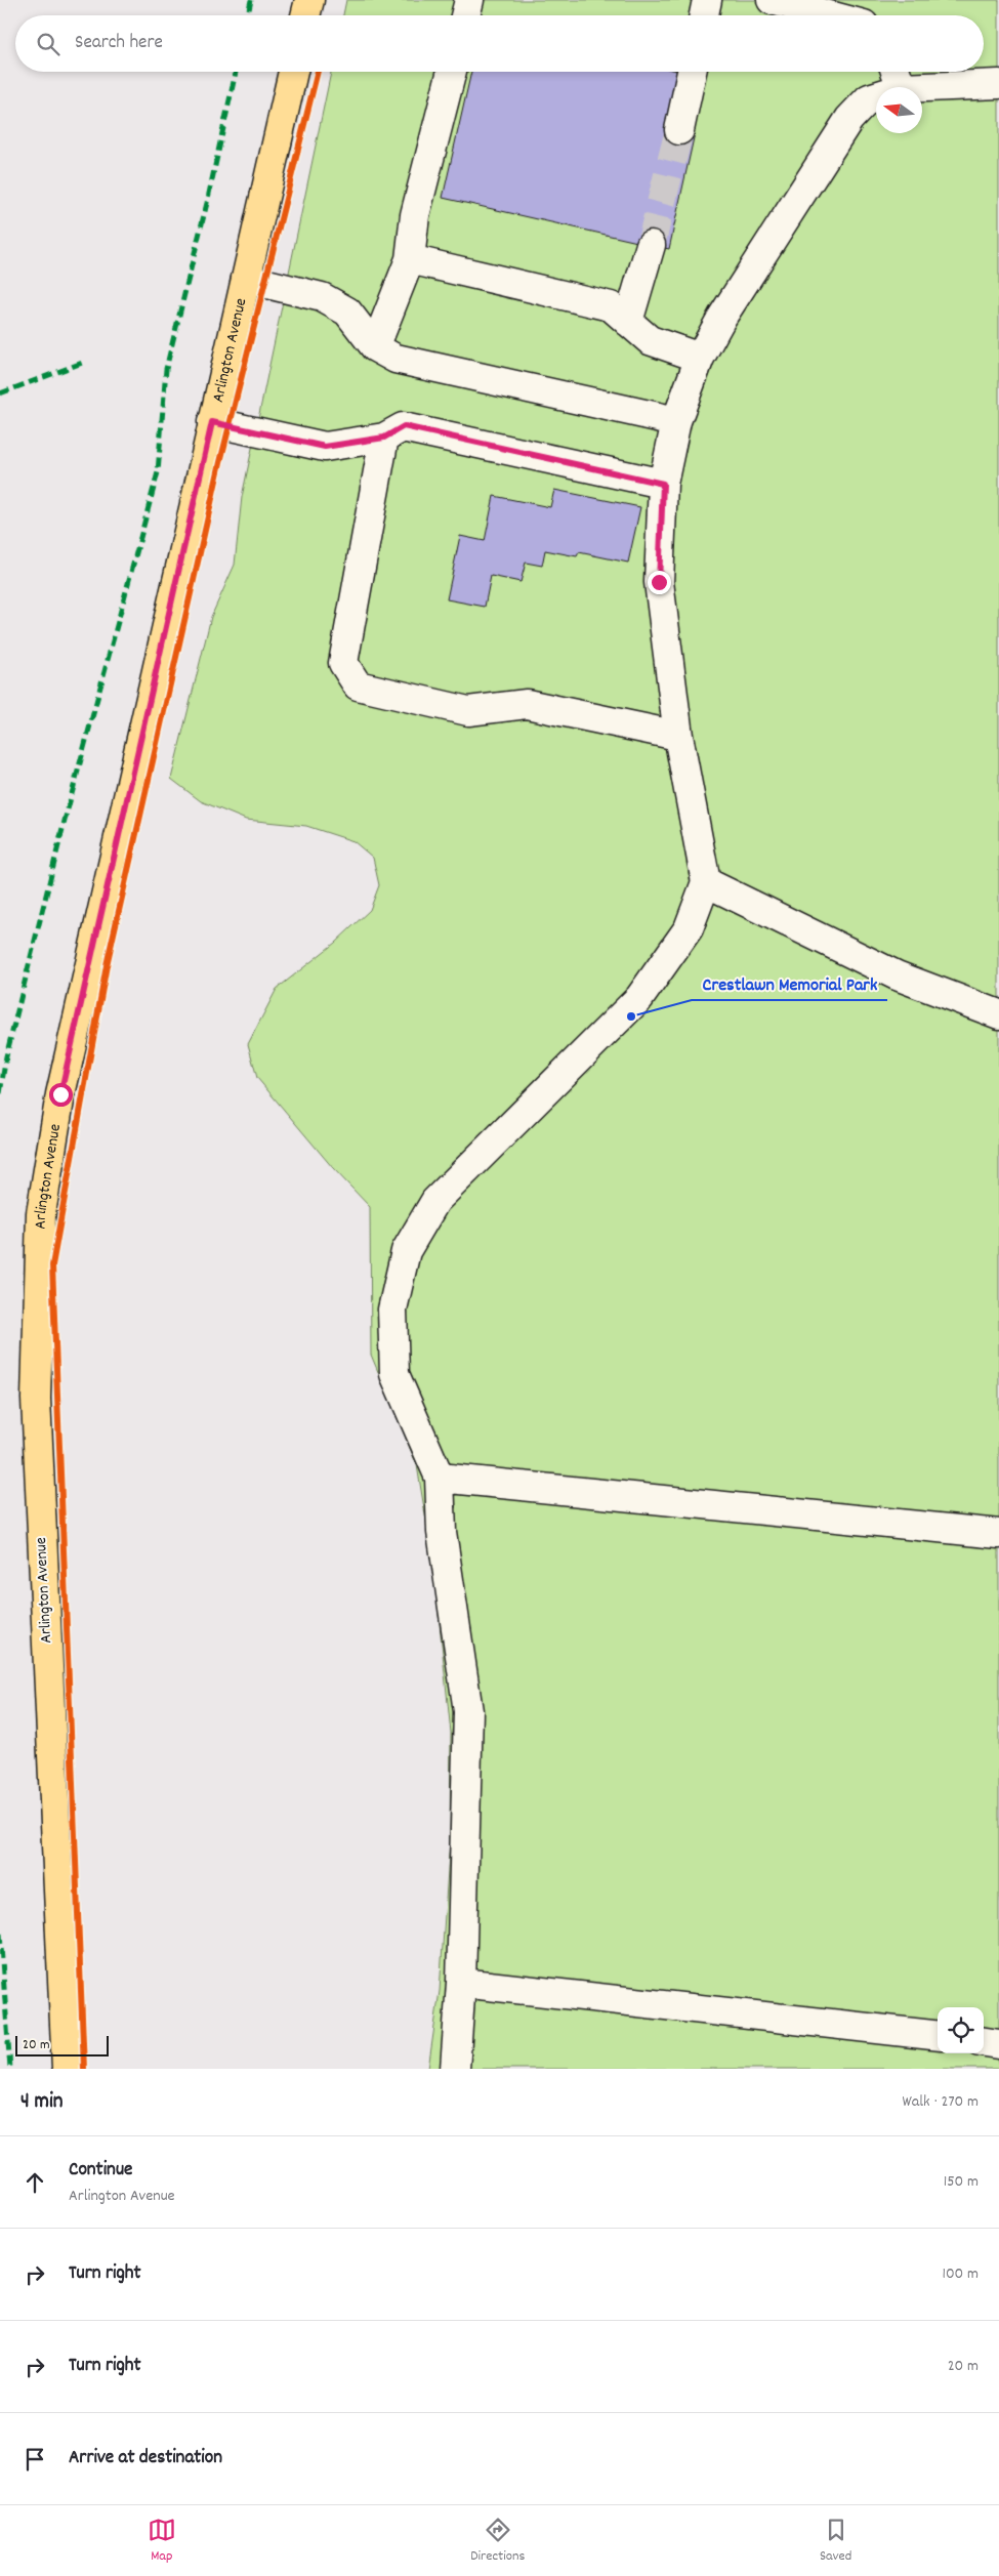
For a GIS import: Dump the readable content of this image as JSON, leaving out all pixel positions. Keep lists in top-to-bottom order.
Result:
{
  "streets": {
    "main road": ["Arlington Avenue"]
  },
  "places": ["Crestlawn Memorial Park"],
  "scale_bar": "20 m",
  "north": "left",
  "page": {
    "search": "Search here",
    "scale": "20 m",
    "heading": ["4 min", "Walk · 270 m"],
    "list": [
      ["Continue", "Arlington Avenue", "150 m"],
      ["Turn right", "100 m"],
      ["Turn right", "20 m"],
      "Arrive at destination"
    ],
    "nav": ["Map", "Directions", "Saved"]
  }
}
